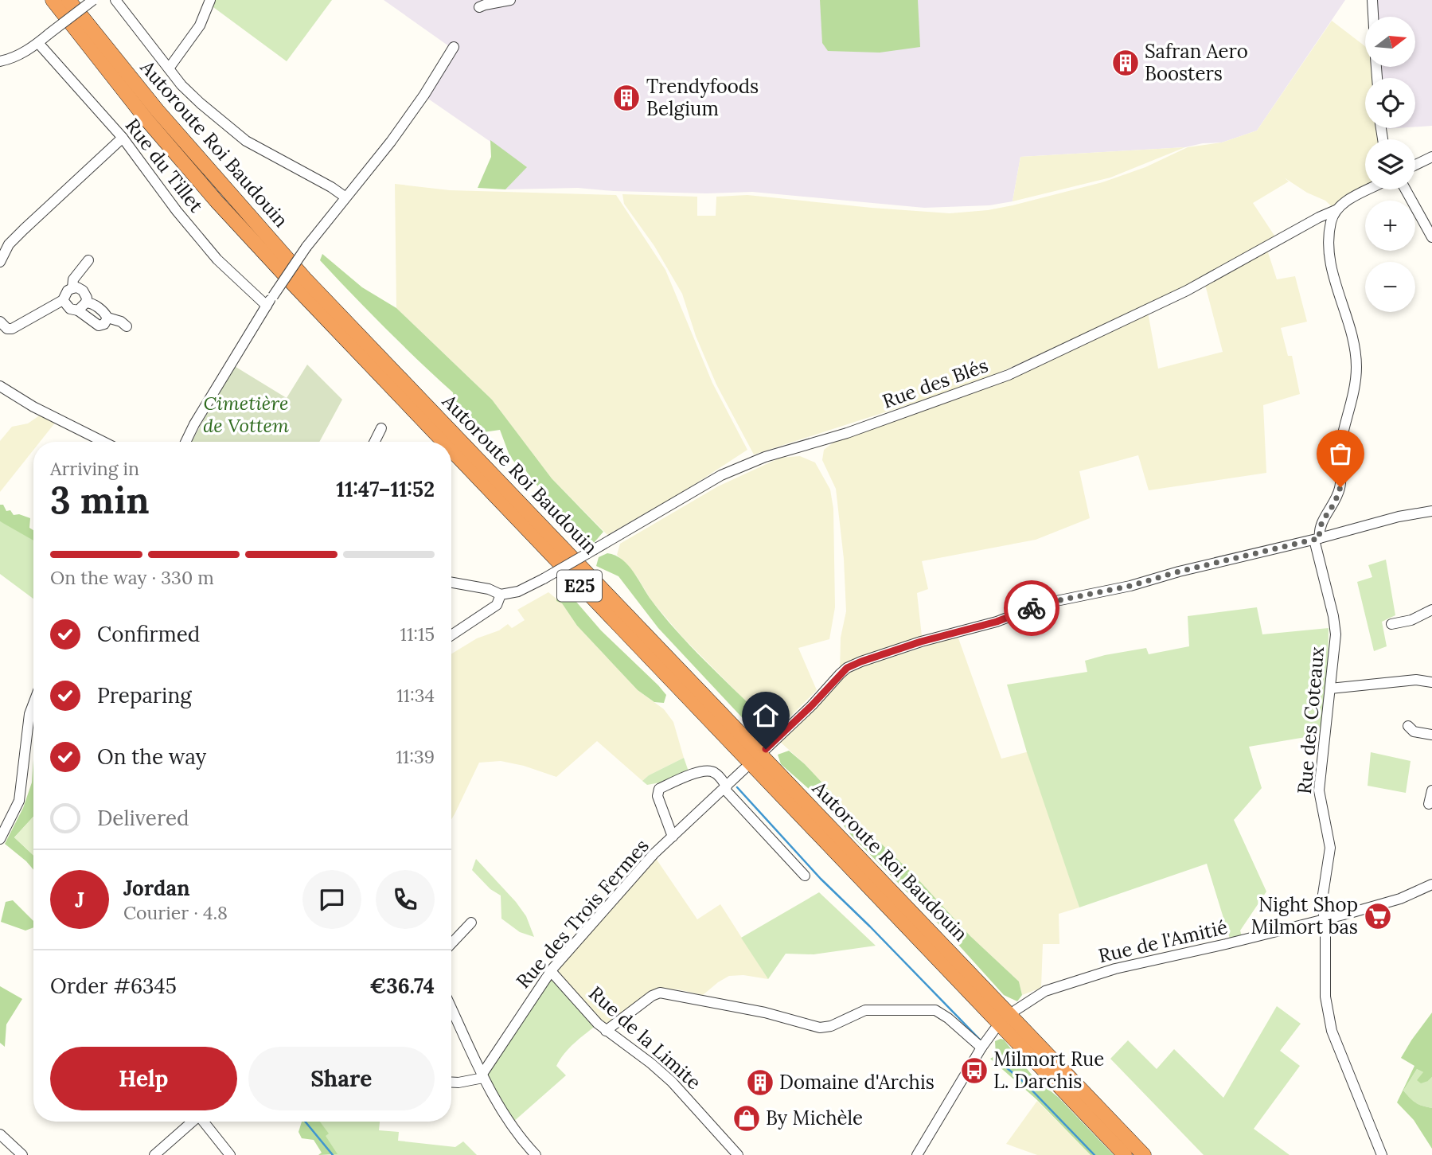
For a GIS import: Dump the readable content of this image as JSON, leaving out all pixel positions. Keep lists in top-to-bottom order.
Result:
{
  "streets": {
    "highway": ["Autoroute Roi Baudouin", "E25"],
    "street": [
      "Rue du Tillet",
      "Rue des Blés",
      "Rue des Coteaux",
      "Rue des Trois Fermes",
      "Rue de l'Amitié",
      "Rue de la Limite"
    ]
  },
  "crossings": [
    ["Rue des Coteaux", "Rue de l'Amitié"],
    ["Rue des Trois Fermes", "Rue de la Limite"]
  ],
  "parks": ["Cimetière de Vottem"],
  "places": {
    "building": ["Safran Aero Boosters", "Trendyfoods Belgium", "Domaine d'Archis"],
    "supermarket": ["Night Shop Milmort bas"],
    "bus stop": ["Milmort Rue L. Darchis"],
    "shop": ["By Michèle"]
  },
  "north": "right",
  "page": {
    "map_buttons": ["+", "−"],
    "heading": ["3 min", "Arriving in", "11:47–11:52"],
    "panel": [
      "Jordan",
      "Courier · 4.8",
      "Order #6345",
      "€36.74"
    ],
    "bar": "On the way · 330 m",
    "list": [
      ["Confirmed", "11:15"],
      ["Preparing", "11:34"],
      ["On the way", "11:39"],
      "Delivered"
    ],
    "round": "J",
    "buttons": ["Help", "Share"]
  }
}
